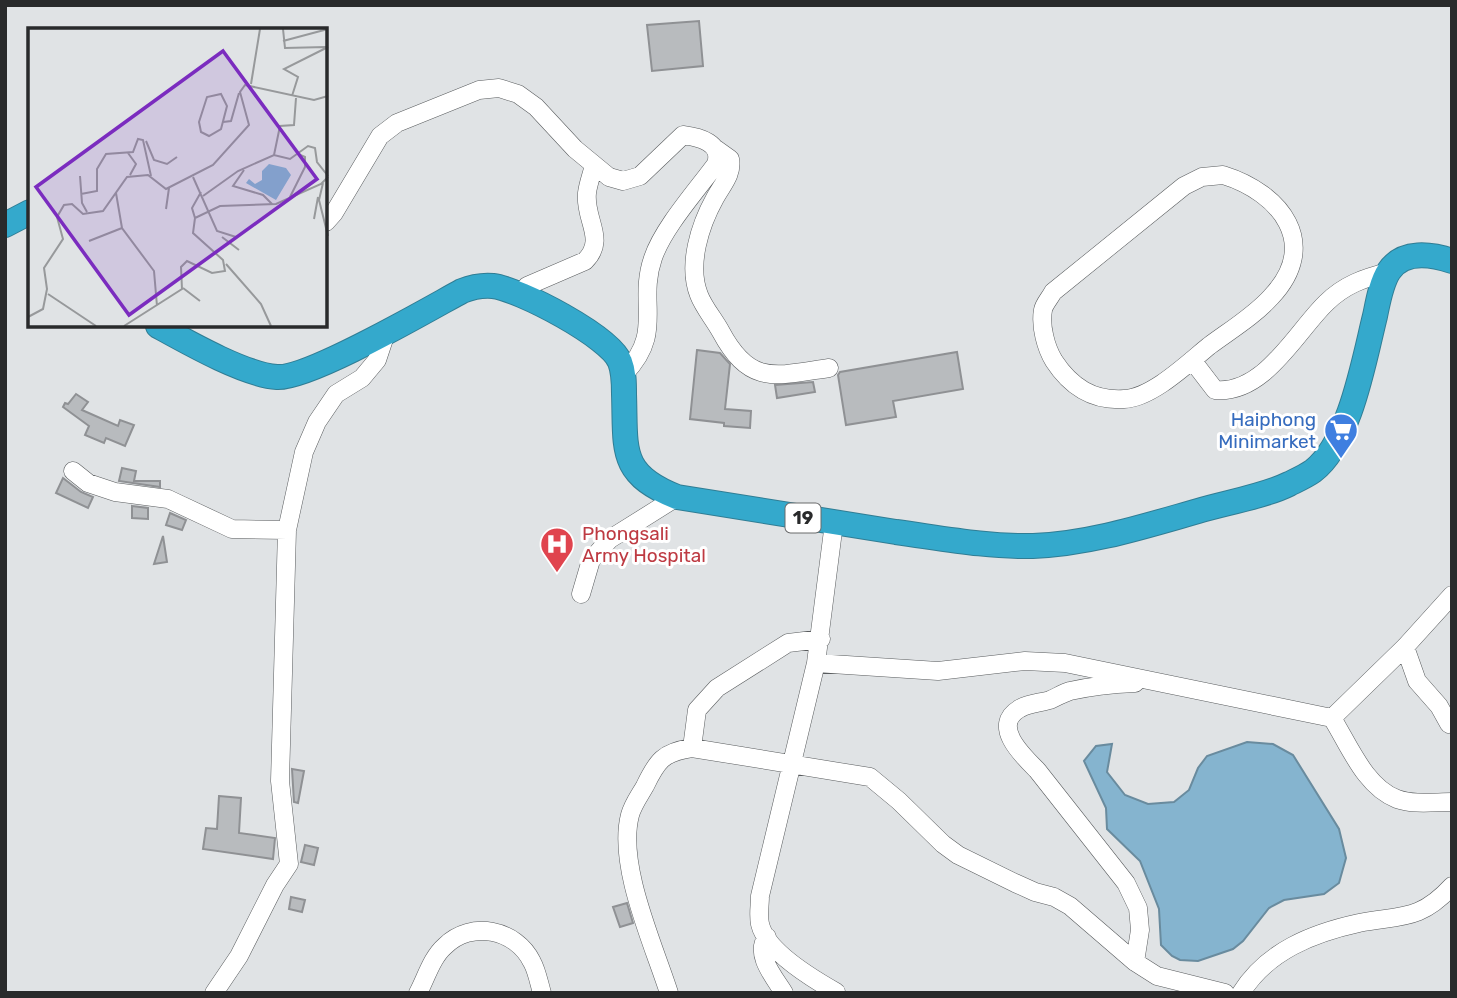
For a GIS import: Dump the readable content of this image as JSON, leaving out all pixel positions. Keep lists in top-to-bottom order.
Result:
{
  "streets": {
    "highway": ["19"]
  },
  "places": {
    "supermarket": ["Haiphong Minimarket"],
    "hospital": ["Phongsali Army Hospital"]
  }
}
